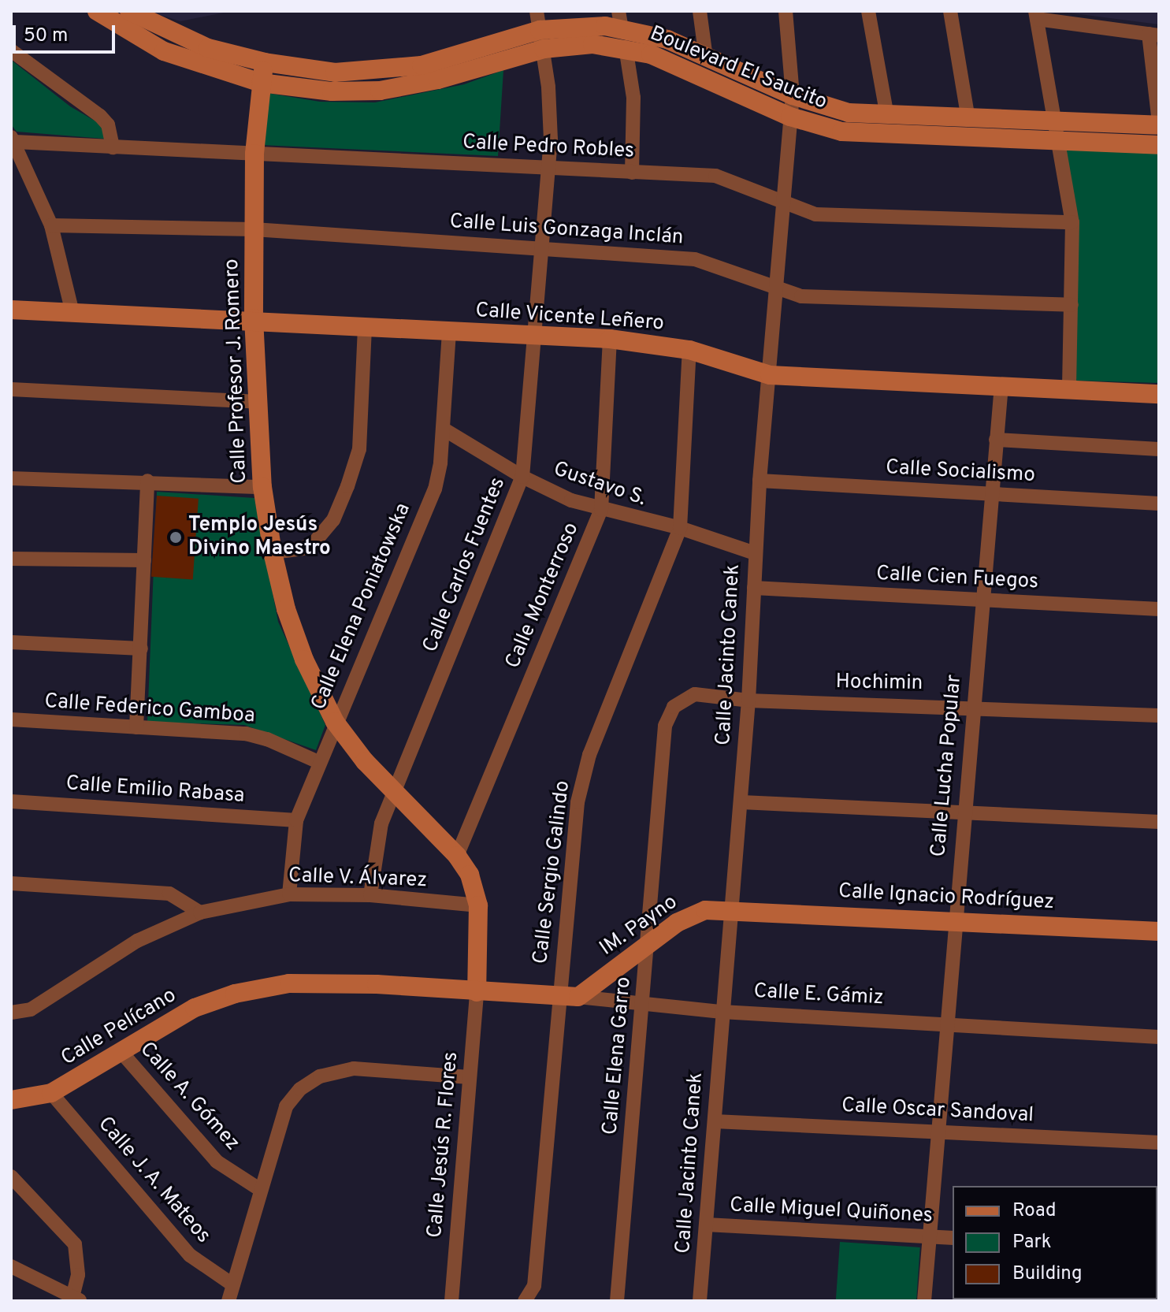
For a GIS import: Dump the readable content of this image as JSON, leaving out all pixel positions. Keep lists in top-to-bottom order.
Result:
{
  "streets": {
    "street": [
      "Boulevard El Saucito",
      "Calle Pedro Robles",
      "Calle Luis Gonzaga Inclán",
      "Calle Vicente Leñero",
      "Calle Profesor J. Romero",
      "Calle Socialismo",
      "Gustavo S.",
      "Calle Carlos Fuentes",
      "Calle Cien Fuegos",
      "Calle Monterroso",
      "Calle Elena Poniatowska",
      "Calle Jacinto Canek",
      "Hochimin",
      "Calle Federico Gamboa",
      "Calle Lucha Popular",
      "Calle Emilio Rabasa",
      "Calle Sergio Galindo",
      "Calle V. Álvarez",
      "Calle Ignacio Rodríguez",
      "IM. Payno",
      "Calle E. Gámiz",
      "Calle Pelícano",
      "Calle Elena Garro",
      "Calle A. Gómez",
      "Calle Oscar Sandoval",
      "Calle Jesús R. Flores",
      "Calle J. A. Mateos",
      "Calle Miguel Quiñones"
    ]
  },
  "crossings": [
    ["Boulevard El Saucito", "Calle Profesor J. Romero"],
    ["Boulevard El Saucito", "Calle Carlos Fuentes"],
    ["Boulevard El Saucito", "Calle Jacinto Canek"],
    ["Calle Pedro Robles", "Calle Profesor J. Romero"],
    ["Calle Pedro Robles", "Calle Carlos Fuentes"],
    ["Calle Pedro Robles", "Calle Jacinto Canek"],
    ["Calle Luis Gonzaga Inclán", "Calle Profesor J. Romero"],
    ["Calle Luis Gonzaga Inclán", "Calle Carlos Fuentes"],
    ["Calle Luis Gonzaga Inclán", "Calle Jacinto Canek"],
    ["Calle Vicente Leñero", "Calle Profesor J. Romero"],
    ["Calle Vicente Leñero", "Calle Carlos Fuentes"],
    ["Calle Vicente Leñero", "Calle Monterroso"],
    ["Calle Vicente Leñero", "Calle Elena Poniatowska"],
    ["Calle Vicente Leñero", "Calle Jacinto Canek"],
    ["Calle Vicente Leñero", "Calle Lucha Popular"],
    ["Calle Vicente Leñero", "Calle Sergio Galindo"],
    ["Calle Profesor J. Romero", "Calle Carlos Fuentes"],
    ["Calle Profesor J. Romero", "Calle Monterroso"],
    ["Calle Profesor J. Romero", "Calle Elena Poniatowska"],
    ["Calle Profesor J. Romero", "Calle V. Álvarez"],
    ["Calle Profesor J. Romero", "Calle E. Gámiz"],
    ["Calle Profesor J. Romero", "Calle Pelícano"],
    ["Calle Profesor J. Romero", "Calle Jesús R. Flores"],
    ["Calle Socialismo", "Calle Jacinto Canek"],
    ["Calle Socialismo", "Calle Lucha Popular"],
    ["Gustavo S.", "Calle Carlos Fuentes"],
    ["Gustavo S.", "Calle Monterroso"],
    ["Gustavo S.", "Calle Elena Poniatowska"],
    ["Gustavo S.", "Calle Jacinto Canek"],
    ["Gustavo S.", "Calle Sergio Galindo"],
    ["Calle Carlos Fuentes", "Calle V. Álvarez"],
    ["Calle Cien Fuegos", "Calle Jacinto Canek"],
    ["Calle Cien Fuegos", "Calle Lucha Popular"],
    ["Calle Elena Poniatowska", "Calle Federico Gamboa"],
    ["Calle Elena Poniatowska", "Calle Emilio Rabasa"],
    ["Calle Elena Poniatowska", "Calle V. Álvarez"],
    ["Calle Jacinto Canek", "Hochimin"],
    ["Calle Jacinto Canek", "Calle Ignacio Rodríguez"],
    ["Calle Jacinto Canek", "IM. Payno"],
    ["Calle Jacinto Canek", "Calle E. Gámiz"],
    ["Calle Jacinto Canek", "Calle Elena Garro"],
    ["Calle Jacinto Canek", "Calle Oscar Sandoval"],
    ["Calle Jacinto Canek", "Calle Miguel Quiñones"],
    ["Hochimin", "Calle Lucha Popular"],
    ["Hochimin", "Calle Elena Garro"],
    ["Calle Lucha Popular", "Calle Ignacio Rodríguez"],
    ["Calle Lucha Popular", "Calle E. Gámiz"],
    ["Calle Lucha Popular", "Calle Oscar Sandoval"],
    ["Calle Lucha Popular", "Calle Miguel Quiñones"],
    ["Calle Sergio Galindo", "Calle E. Gámiz"],
    ["Calle Ignacio Rodríguez", "IM. Payno"],
    ["IM. Payno", "Calle E. Gámiz"],
    ["IM. Payno", "Calle Elena Garro"],
    ["Calle E. Gámiz", "Calle Pelícano"],
    ["Calle E. Gámiz", "Calle Elena Garro"],
    ["Calle E. Gámiz", "Calle Jesús R. Flores"],
    ["Calle Pelícano", "Calle A. Gómez"],
    ["Calle Pelícano", "Calle Jesús R. Flores"],
    ["Calle Pelícano", "Calle J. A. Mateos"]
  ],
  "places": ["Templo Jesús Divino Maestro"],
  "legend": ["Road", "Park", "Building"],
  "scale_bar": "50 m"
}
